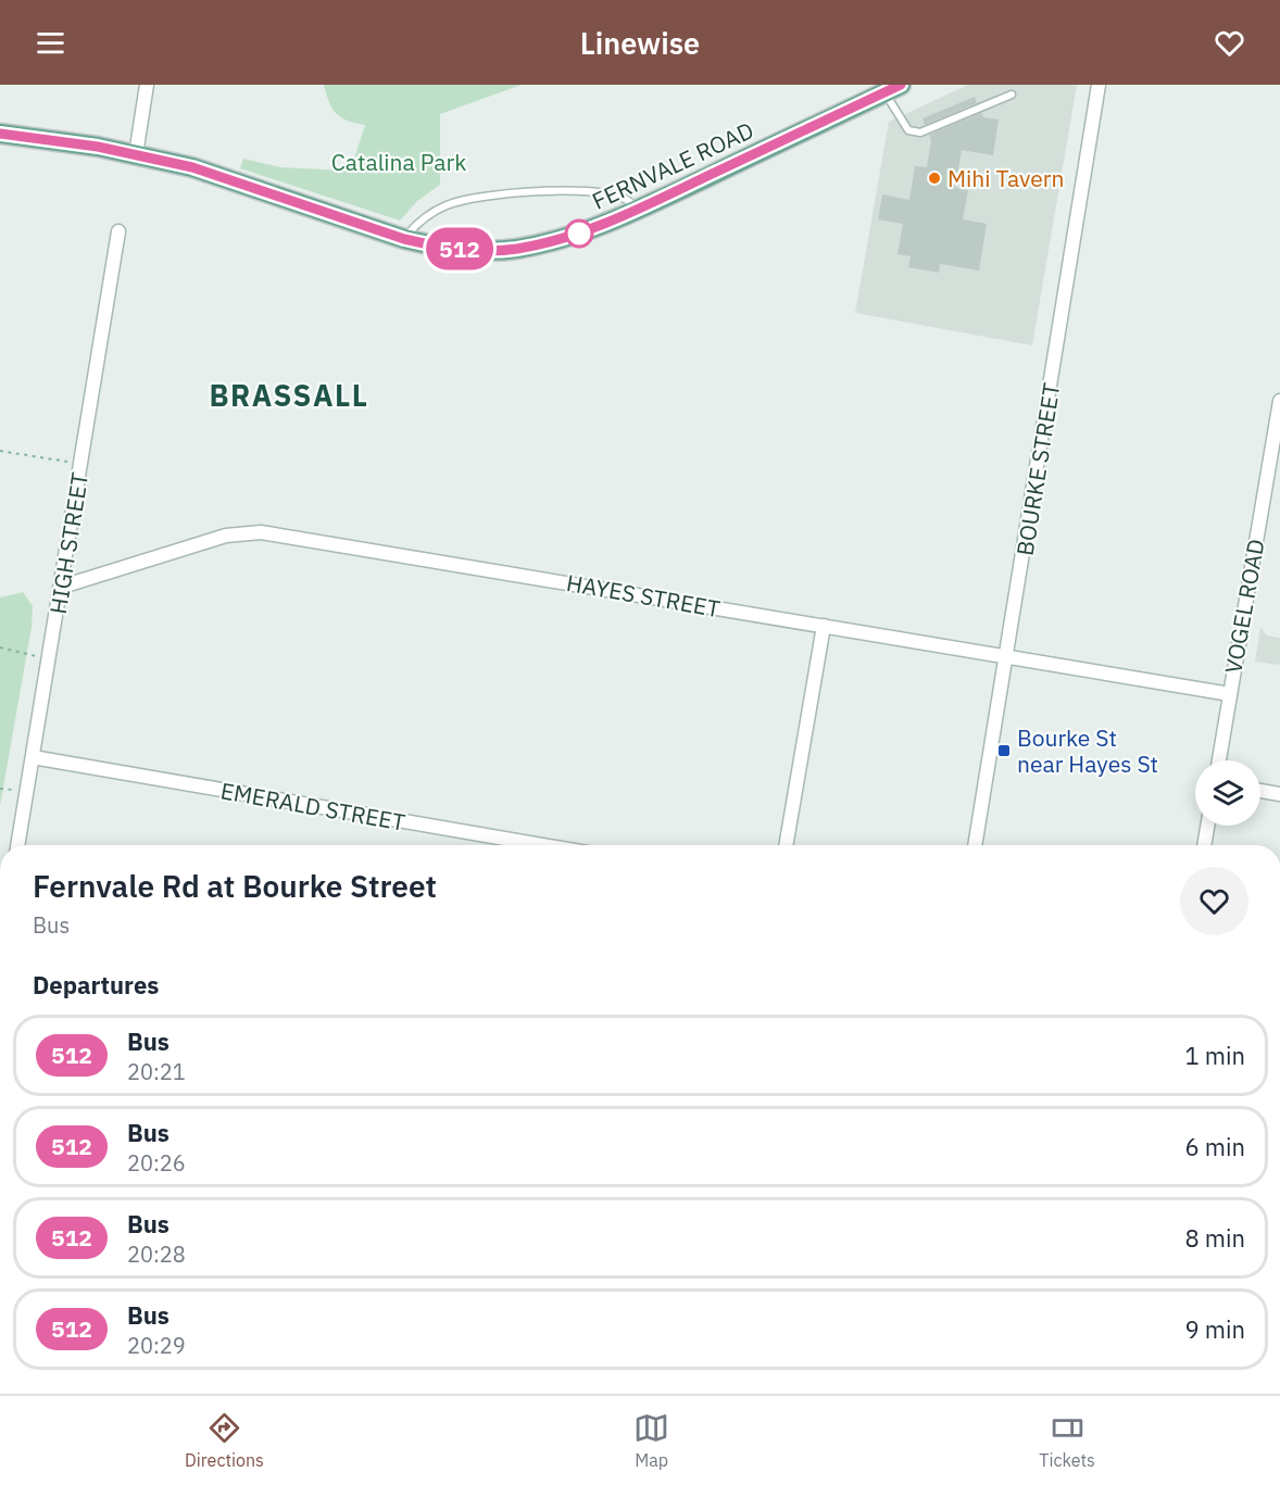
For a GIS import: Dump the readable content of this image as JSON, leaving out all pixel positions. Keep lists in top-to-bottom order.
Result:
{
  "streets": {
    "main road": ["FERNVALE ROAD"],
    "street": [
      "BOURKE STREET",
      "HIGH STREET",
      "HAYES STREET",
      "VOGEL ROAD",
      "EMERALD STREET"
    ]
  },
  "crossings": [
    ["BOURKE STREET", "HAYES STREET"],
    ["HIGH STREET", "HAYES STREET"],
    ["HIGH STREET", "EMERALD STREET"],
    ["HAYES STREET", "VOGEL ROAD"]
  ],
  "districts": ["BRASSALL"],
  "parks": ["Catalina Park"],
  "places": {
    "other": ["Mihi Tavern"],
    "transit": ["Bourke St near Hayes St"]
  },
  "lines": ["bus line 512"],
  "page": {
    "header": "Linewise",
    "on_map": "512",
    "heading": [
      ["Fernvale Rd at Bourke Street", "Bus"],
      "Departures"
    ],
    "list": [
      {
        "mark": "512",
        "name": "Bus",
        "note": "20:21",
        "value": "1 min"
      },
      {
        "mark": "512",
        "name": "Bus",
        "note": "20:26",
        "value": "6 min"
      },
      {
        "mark": "512",
        "name": "Bus",
        "note": "20:28",
        "value": "8 min"
      },
      {
        "mark": "512",
        "name": "Bus",
        "note": "20:29",
        "value": "9 min"
      }
    ],
    "tabs": ["Directions", "Map", "Tickets"]
  }
}
